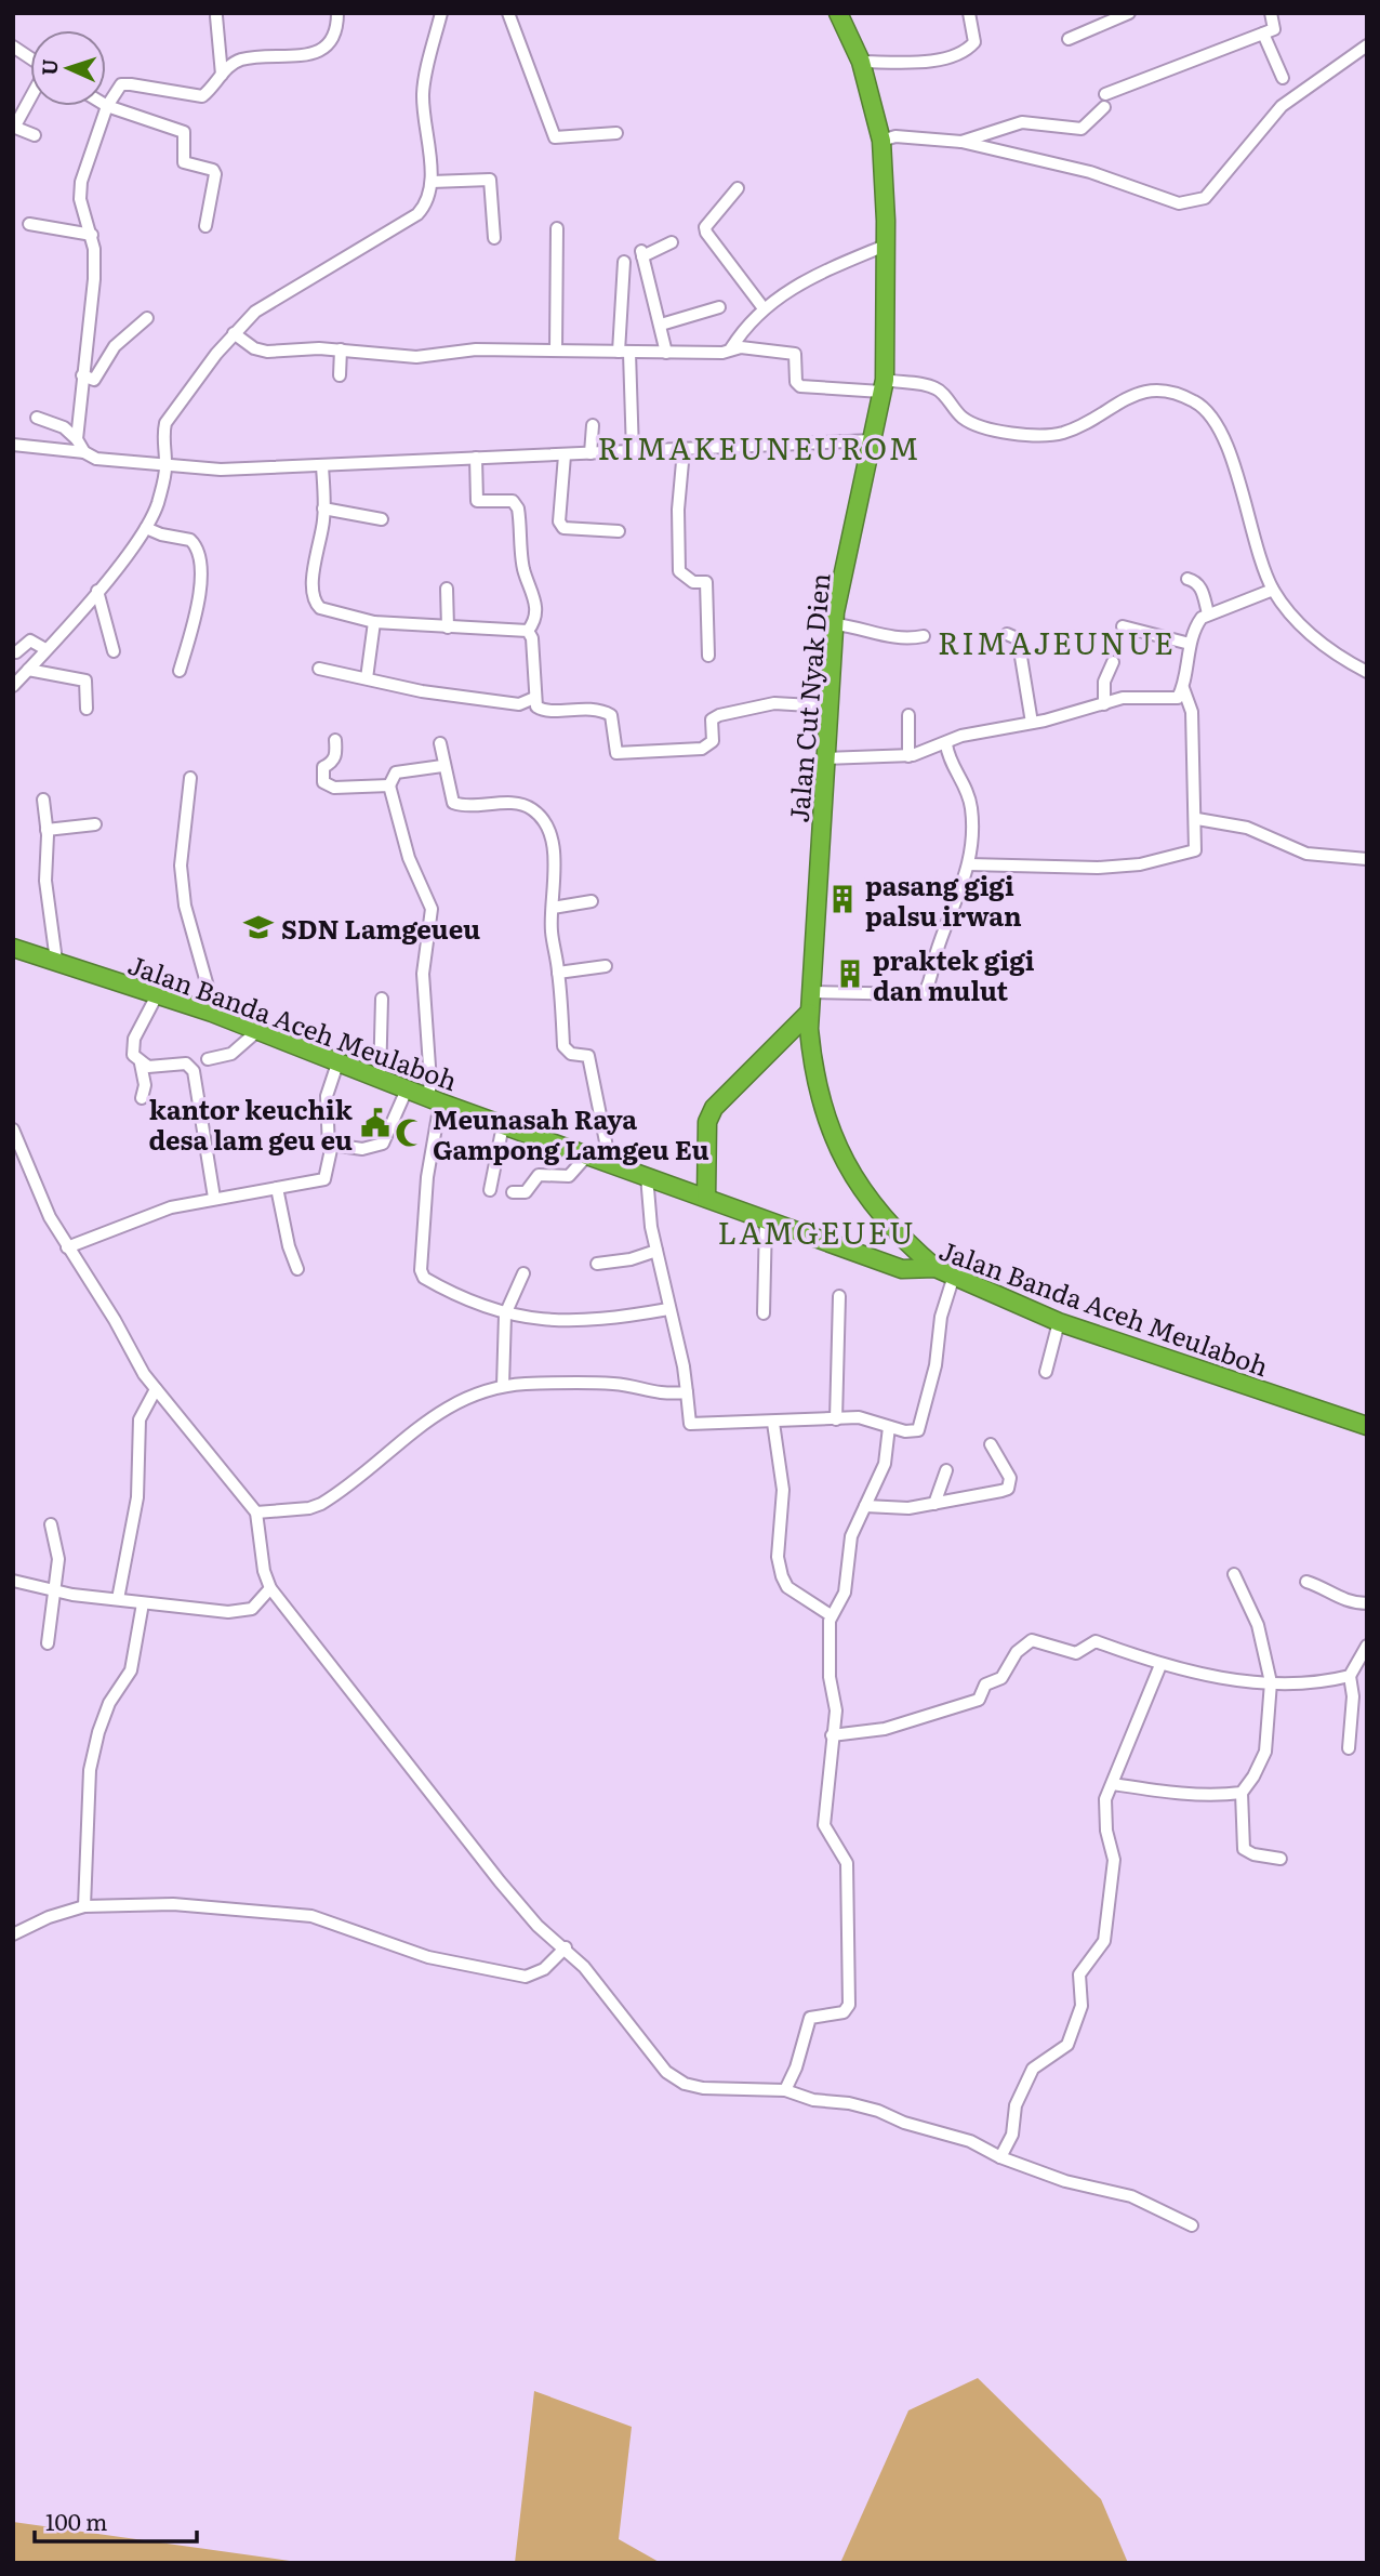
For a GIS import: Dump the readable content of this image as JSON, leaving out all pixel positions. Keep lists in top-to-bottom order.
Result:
{
  "streets": {
    "highway": ["Jalan Cut Nyak Dien", "Jalan Banda Aceh Meulaboh"]
  },
  "crossings": [
    ["Jalan Cut Nyak Dien", "Jalan Banda Aceh Meulaboh"]
  ],
  "districts": ["RIMAKEUNEUROM", "RIMAJEUNUE", "LAMGEUEU"],
  "places": {
    "building": ["pasang gigi palsu irwan", "praktek gigi dan mulut"],
    "school or university": ["SDN Lamgeueu"],
    "public building": ["kantor keuchik desa lam geu eu"],
    "mosque": ["Meunasah Raya Gampong Lamgeu Eu"]
  },
  "scale_bar": "100 m",
  "north": "left"
}
